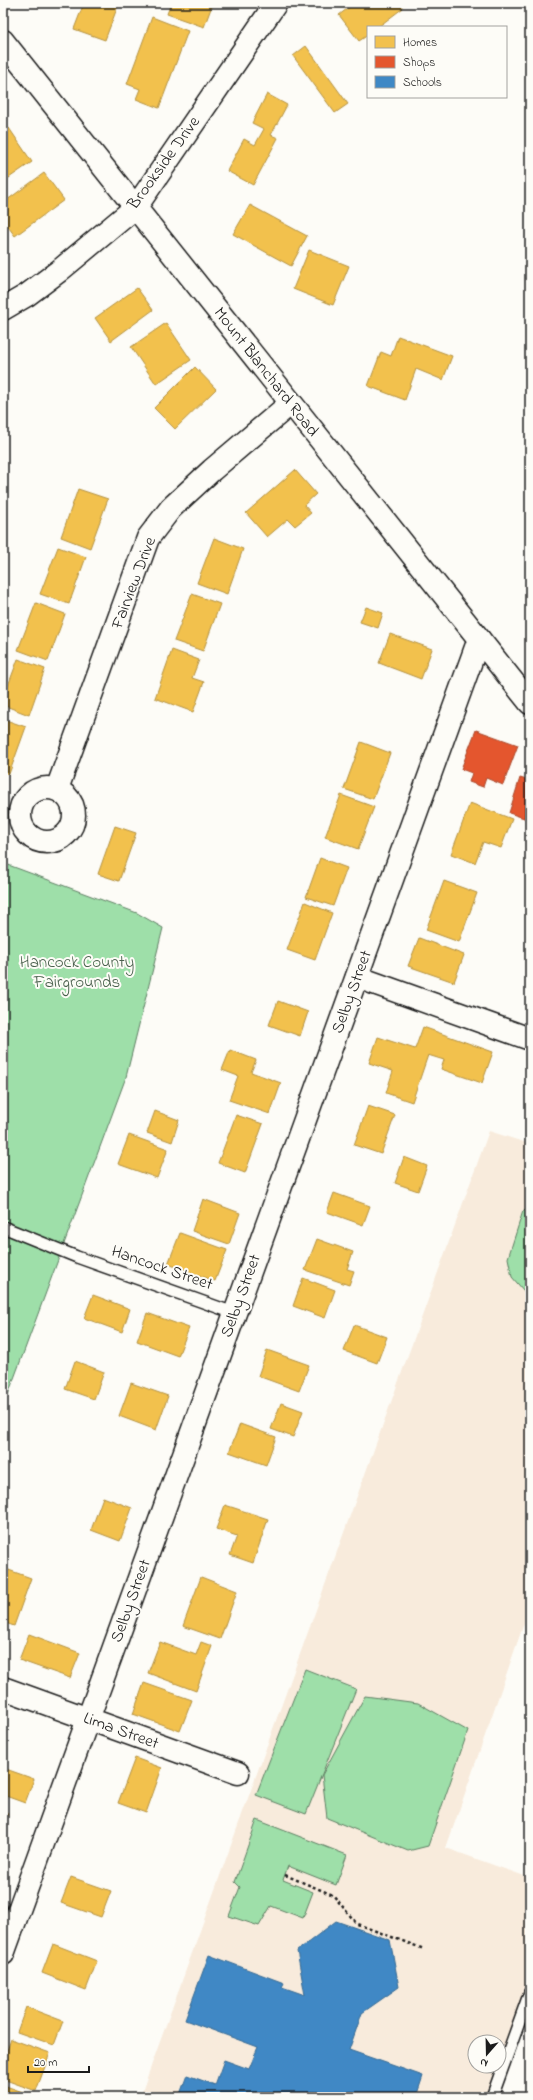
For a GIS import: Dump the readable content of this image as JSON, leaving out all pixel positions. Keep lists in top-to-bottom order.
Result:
{
  "streets": {
    "street": [
      "Brookside Drive",
      "Mount Blanchard Road",
      "Fairview Drive",
      "Selby Street",
      "Lima Street"
    ],
    "lane": ["Hancock Street"]
  },
  "crossings": [
    ["Brookside Drive", "Mount Blanchard Road"],
    ["Mount Blanchard Road", "Fairview Drive"],
    ["Mount Blanchard Road", "Selby Street"],
    ["Selby Street", "Hancock Street"],
    ["Selby Street", "Lima Street"]
  ],
  "parks": ["Hancock County Fairgrounds"],
  "legend": ["Homes", "Shops", "Schools"],
  "scale_bar": "20 m",
  "north": "bottom"
}
